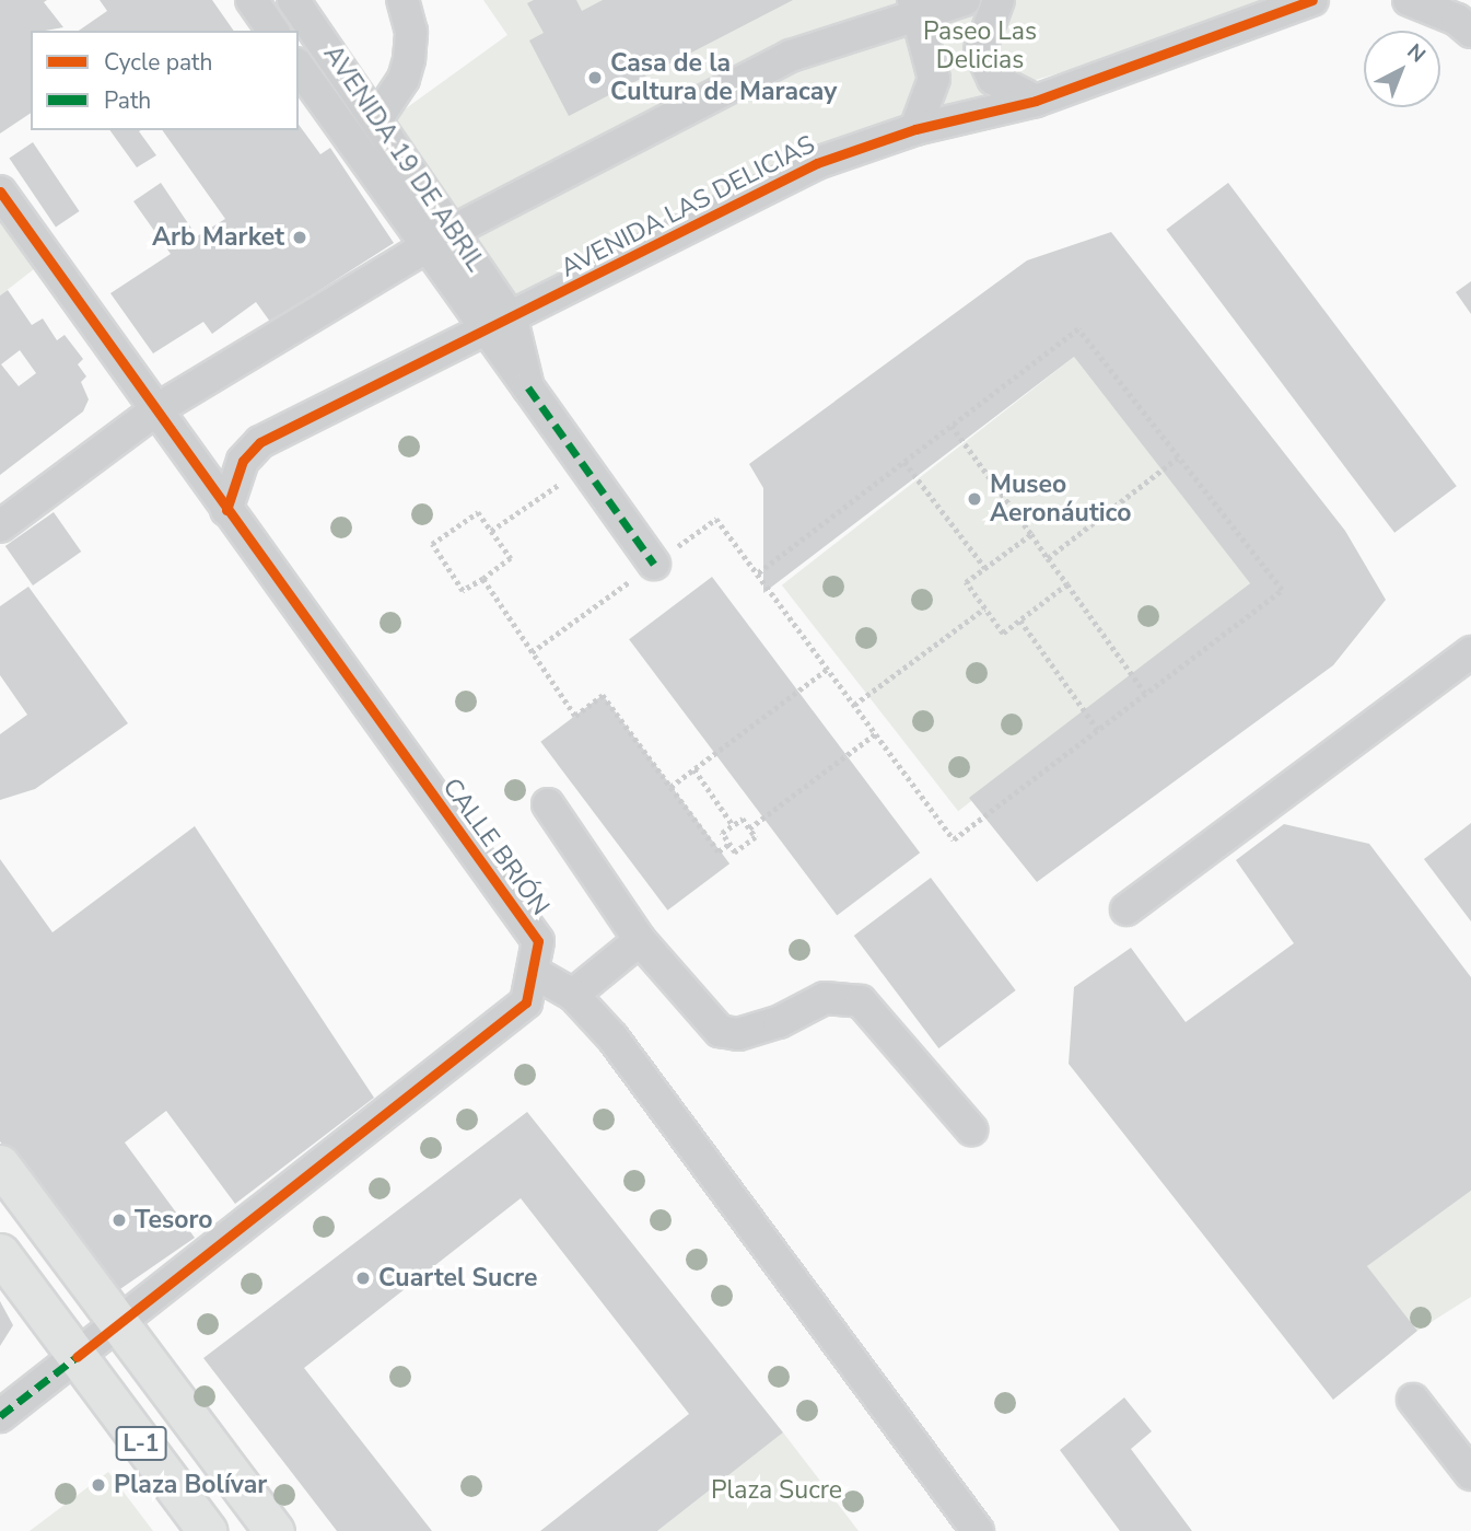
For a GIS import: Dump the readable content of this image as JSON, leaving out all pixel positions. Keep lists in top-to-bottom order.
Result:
{
  "streets": {
    "main road": ["L-1"],
    "street": ["AVENIDA 19 DE ABRIL", "AVENIDA LAS DELICIAS", "CALLE BRIÓN"]
  },
  "crossings": [
    ["AVENIDA 19 DE ABRIL", "AVENIDA LAS DELICIAS"],
    ["AVENIDA LAS DELICIAS", "CALLE BRIÓN"],
    ["CALLE BRIÓN", "L-1"]
  ],
  "parks": ["Paseo Las Delicias", "Plaza Sucre"],
  "places": [
    "Casa de la Cultura de Maracay",
    "Arb Market",
    "Museo Aeronáutico",
    "Tesoro",
    "Cuartel Sucre",
    "Plaza Bolívar"
  ],
  "legend": ["Cycle path", "Path"],
  "north": "top right"
}
